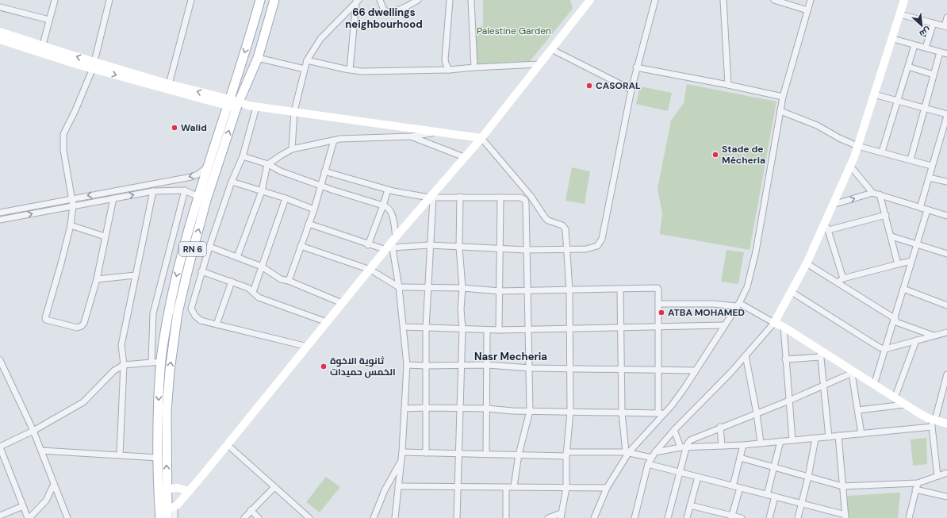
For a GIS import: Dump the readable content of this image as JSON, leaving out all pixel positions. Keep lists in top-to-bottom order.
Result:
{
  "streets": {
    "main road": ["RN 6"]
  },
  "districts": ["66 dwellings neighbourhood", "Nasr Mecheria"],
  "parks": ["Palestine Garden"],
  "places": [
    "CASORAL",
    "Walid",
    "Stade de Mécheria",
    "ATBA MOHAMED",
    "ثانوية الاخوة الخمس حميدات"
  ],
  "north": "bottom right"
}
